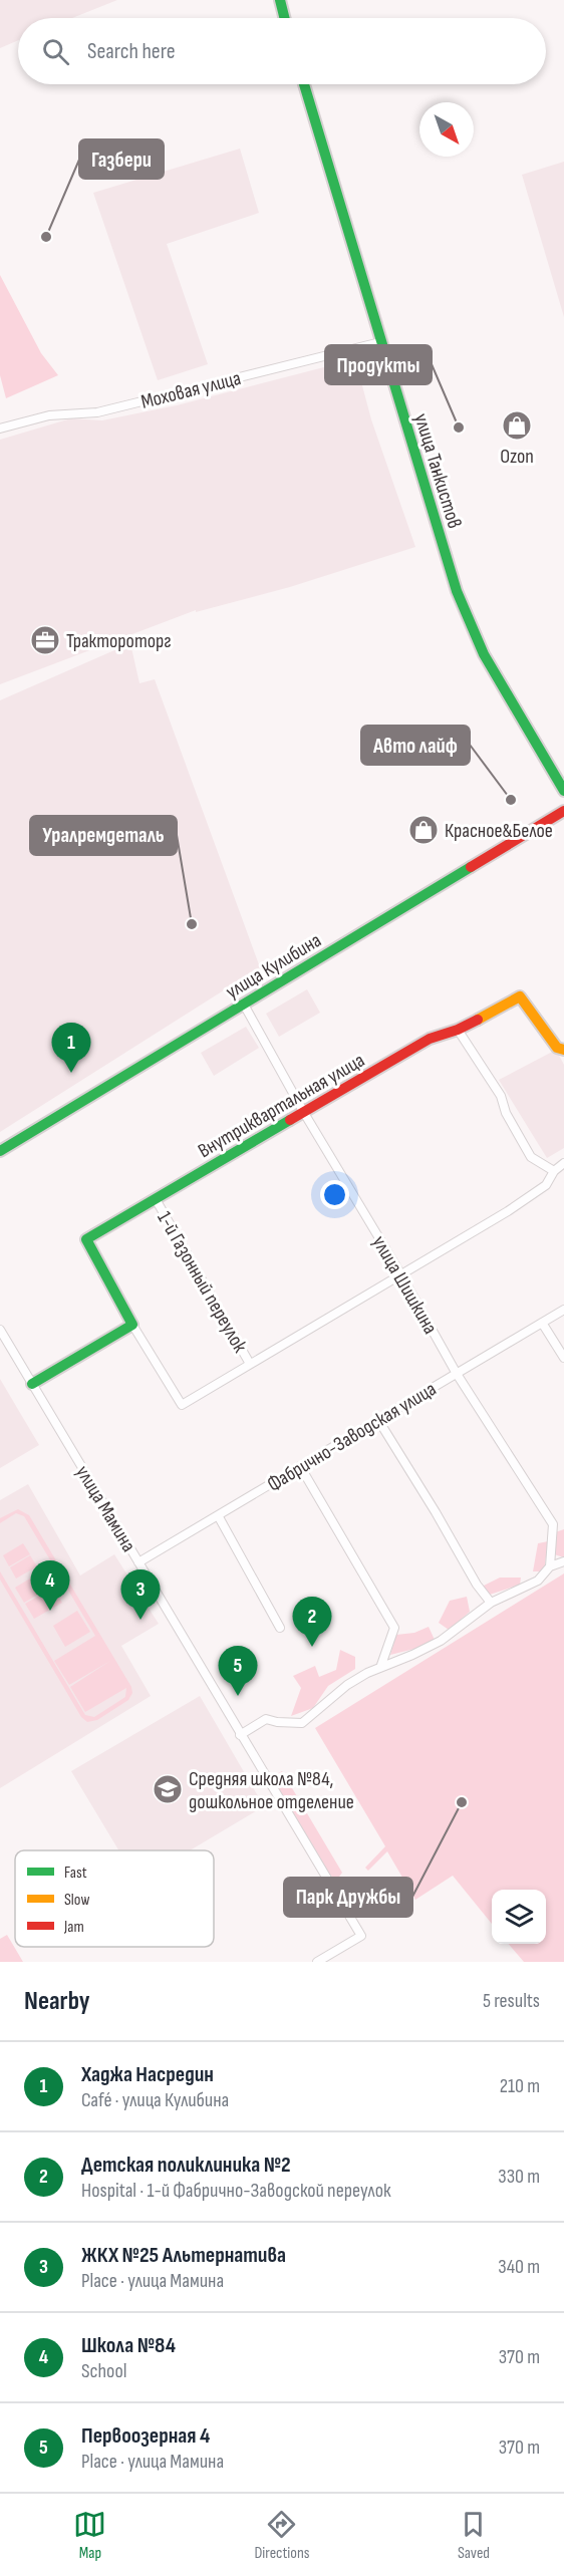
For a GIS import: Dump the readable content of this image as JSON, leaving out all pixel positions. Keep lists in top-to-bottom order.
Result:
{
  "streets": {
    "main road": ["улица Танкистов", "улица Кулибина", "Внутриквартальная улица"],
    "street": [
      "Моховая улица",
      "1-й Газонный переулок",
      "улица Шишкина",
      "Фабрично-Заводская улица",
      "улица Мамина"
    ]
  },
  "crossings": [
    ["Моховая улица", "улица Танкистов"],
    ["улица Кулибина", "улица Шишкина"],
    ["Внутриквартальная улица", "1-й Газонный переулок"],
    ["Внутриквартальная улица", "улица Шишкина"],
    ["улица Шишкина", "Фабрично-Заводская улица"],
    ["Фабрично-Заводская улица", "улица Мамина"]
  ],
  "places": {
    "other": [
      "Газбери",
      "Продукты",
      "Авто лайф",
      "Уралремдеталь",
      "Парк Дружбы"
    ],
    "shop": ["Ozon", "Красное&Белое"],
    "office": ["Трактороторг"],
    "school or university": ["Средняя школа №84, дошкольное отделение"]
  },
  "legend": ["Fast", "Slow", "Jam"],
  "north": "bottom right",
  "page": {
    "search": "Search here",
    "pins": [
      "1",
      "4",
      "3",
      "2",
      "5"
    ],
    "heading": ["Nearby", "5 results"],
    "list": [
      {
        "mark": "1",
        "name": "Хаджа Насредин",
        "note": "Café · улица Кулибина",
        "value": "210 m"
      },
      {
        "mark": "2",
        "name": "Детская поликлиника №2",
        "note": "Hospital · 1-й Фабрично-Заводской переулок",
        "value": "330 m"
      },
      {
        "mark": "3",
        "name": "ЖКХ №25 Альтернатива",
        "note": "Place · улица Мамина",
        "value": "340 m"
      },
      {
        "mark": "4",
        "name": "Школа №84",
        "note": "School",
        "value": "370 m"
      },
      {
        "mark": "5",
        "name": "Первоозерная 4",
        "note": "Place · улица Мамина",
        "value": "370 m"
      }
    ],
    "nav": ["Map", "Directions", "Saved"]
  }
}
